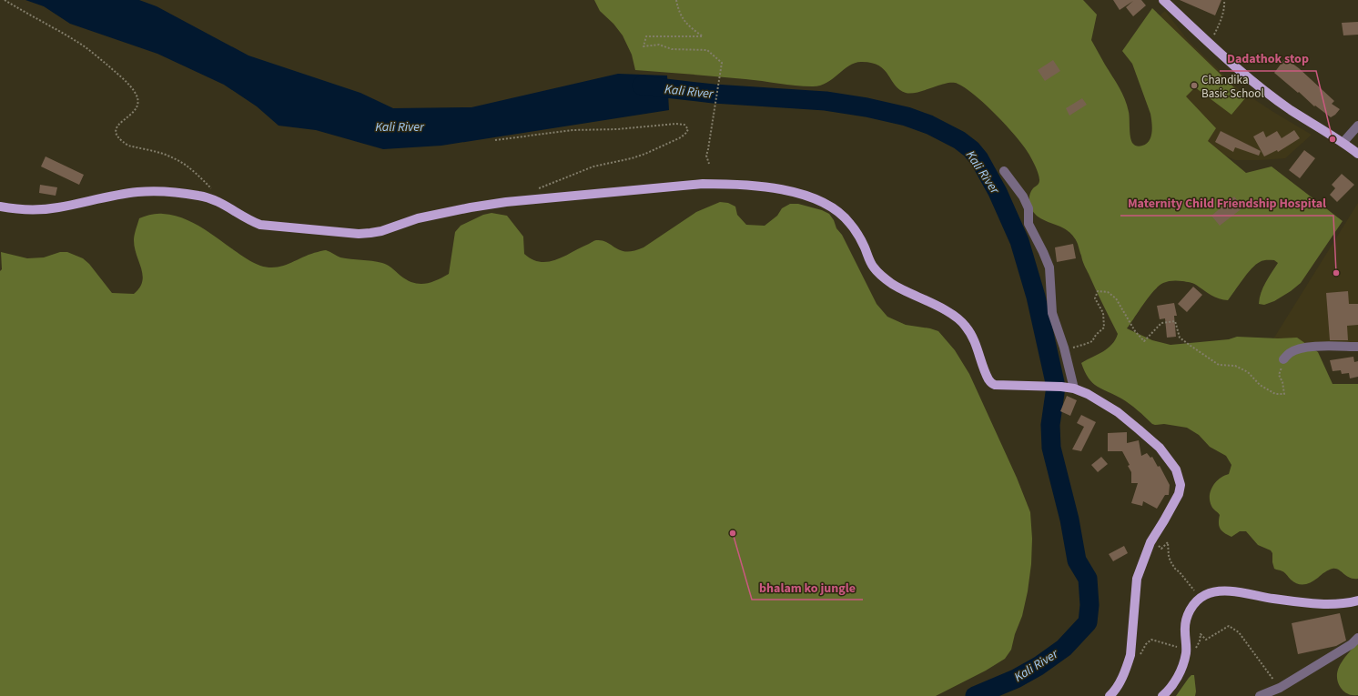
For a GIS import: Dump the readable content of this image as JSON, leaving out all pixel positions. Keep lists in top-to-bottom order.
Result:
{
  "water": ["Kali River"],
  "places": [
    "Chandika Basic School",
    "Dadathok stop",
    "Maternity Child Friendship Hospital",
    "bhalam ko jungle"
  ]
}
